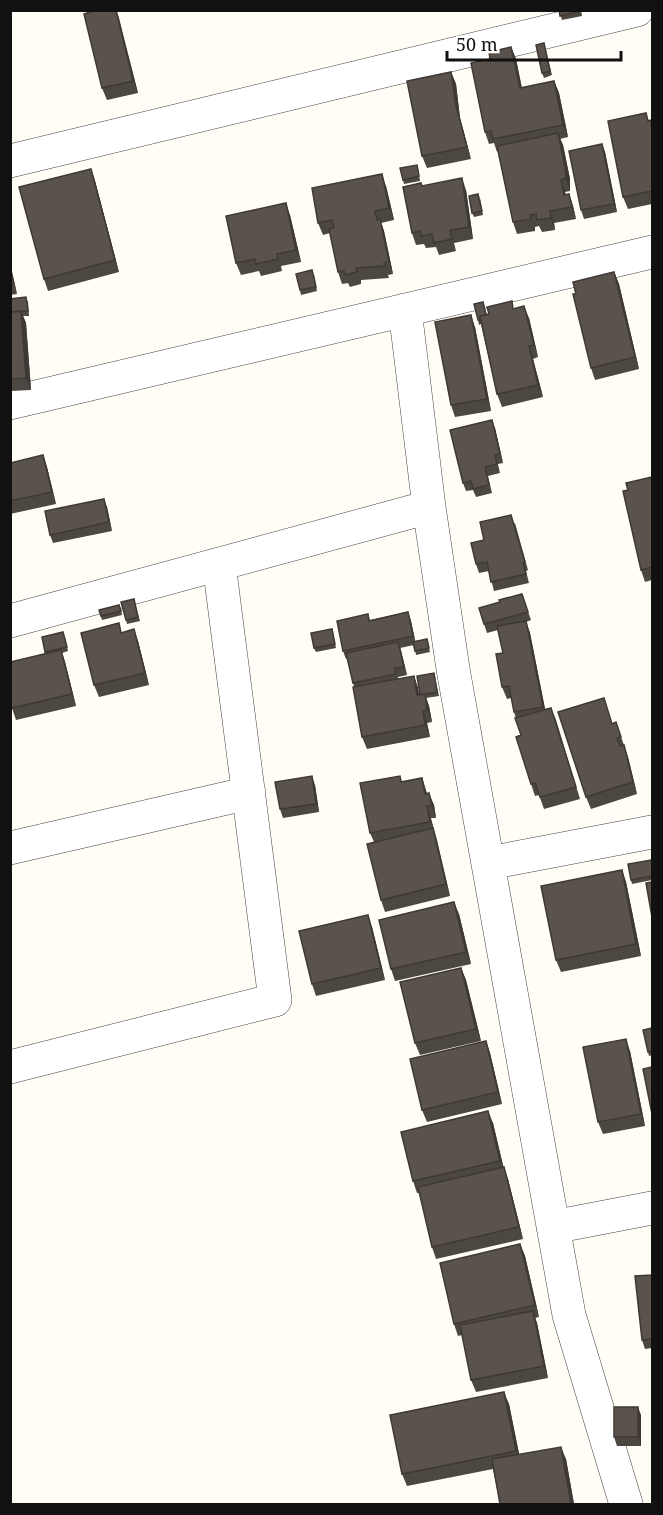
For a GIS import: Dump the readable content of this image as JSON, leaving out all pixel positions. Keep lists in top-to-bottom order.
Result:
{
  "scale_bar": "50 m"
}
